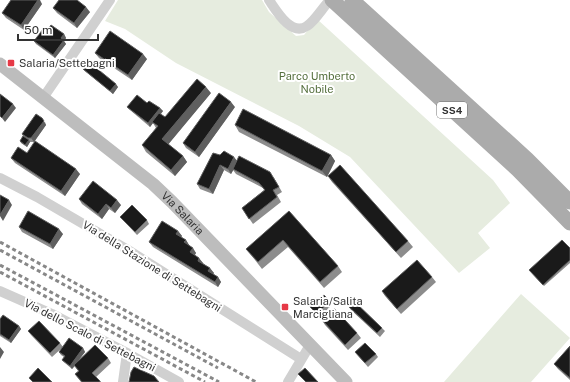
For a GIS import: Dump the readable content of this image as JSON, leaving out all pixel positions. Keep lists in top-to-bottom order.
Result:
{
  "streets": {
    "main road": ["SS4"],
    "street": ["Via Salaria", "Via della Stazione di Settebagni", "Via dello Scalo di Settebagni"]
  },
  "parks": ["Parco Umberto Nobile"],
  "places": {
    "transit": ["Salaria/Settebagni", "Salaria/Salita Marcigliana"]
  },
  "scale_bar": "50 m"
}
